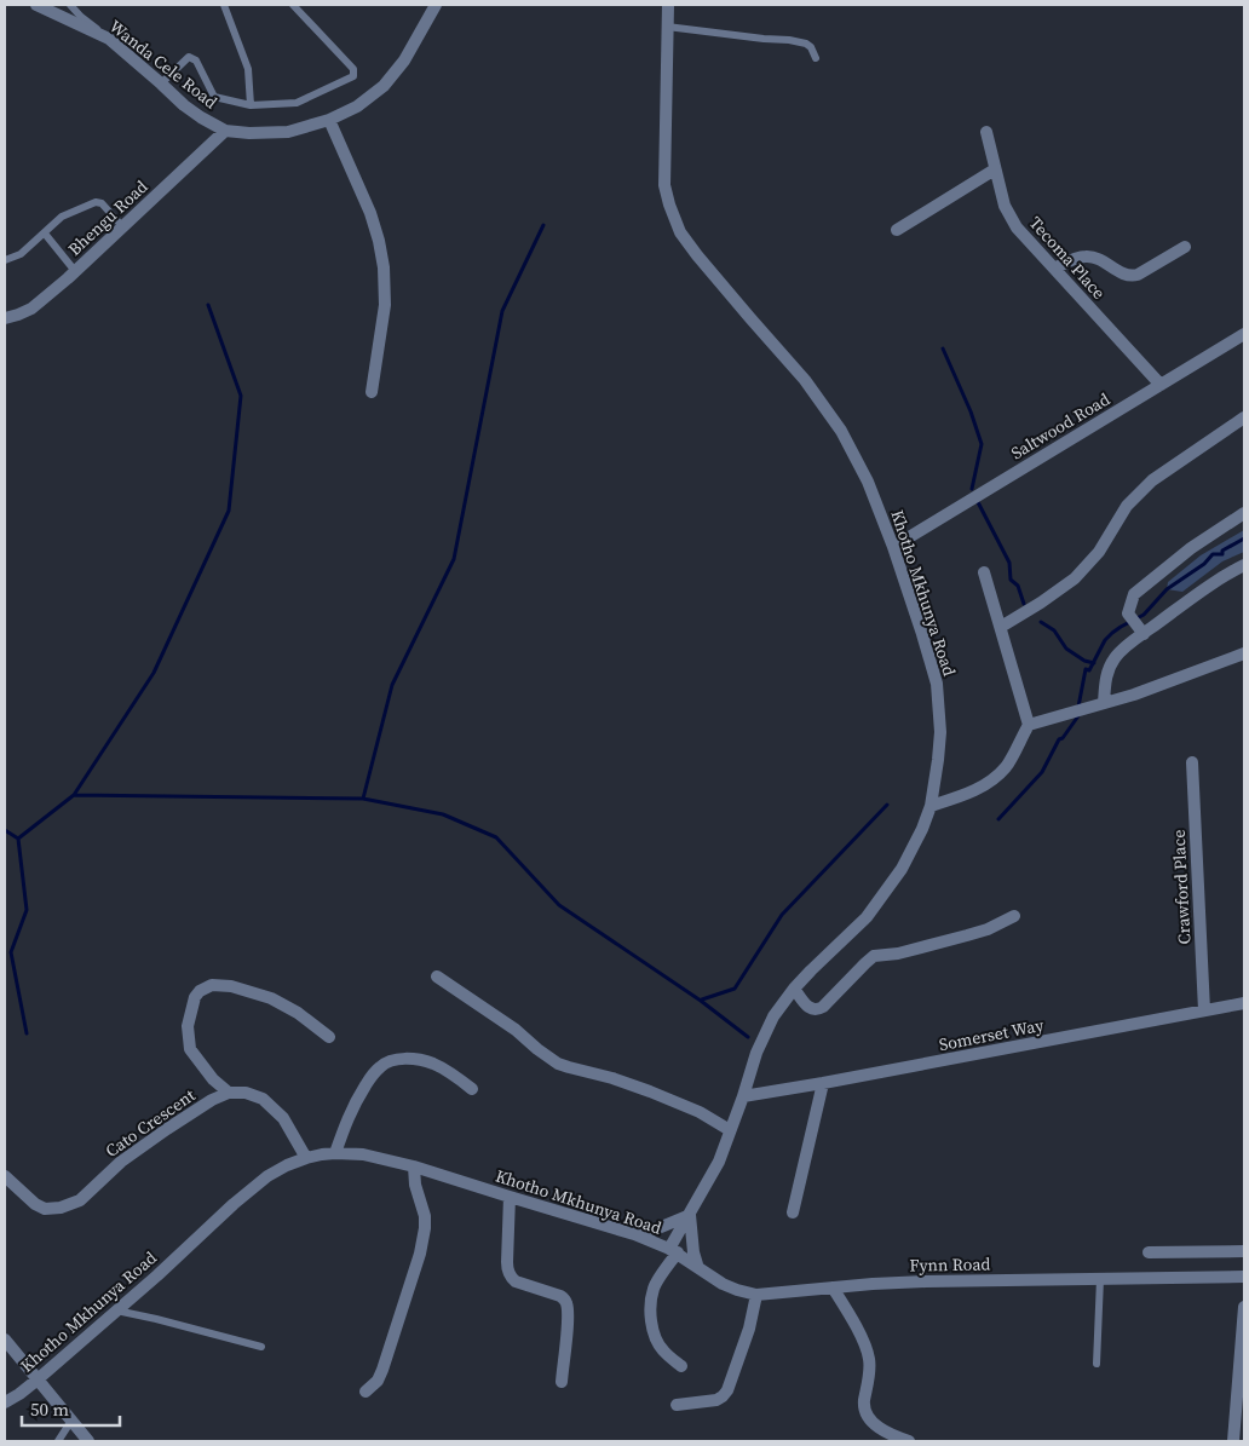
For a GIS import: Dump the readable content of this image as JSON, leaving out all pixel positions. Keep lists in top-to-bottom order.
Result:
{
  "streets": {
    "street": [
      "Wanda Cele Road",
      "Bhengu Road",
      "Tecoma Place",
      "Saltwood Road",
      "Khotho Mkhunya Road",
      "Crawford Place",
      "Somerset Way",
      "Cato Crescent",
      "Fynn Road"
    ]
  },
  "crossings": [
    ["Wanda Cele Road", "Bhengu Road"],
    ["Tecoma Place", "Saltwood Road"],
    ["Saltwood Road", "Khotho Mkhunya Road"],
    ["Khotho Mkhunya Road", "Somerset Way"],
    ["Khotho Mkhunya Road", "Fynn Road"],
    ["Crawford Place", "Somerset Way"]
  ],
  "scale_bar": "50 m"
}
